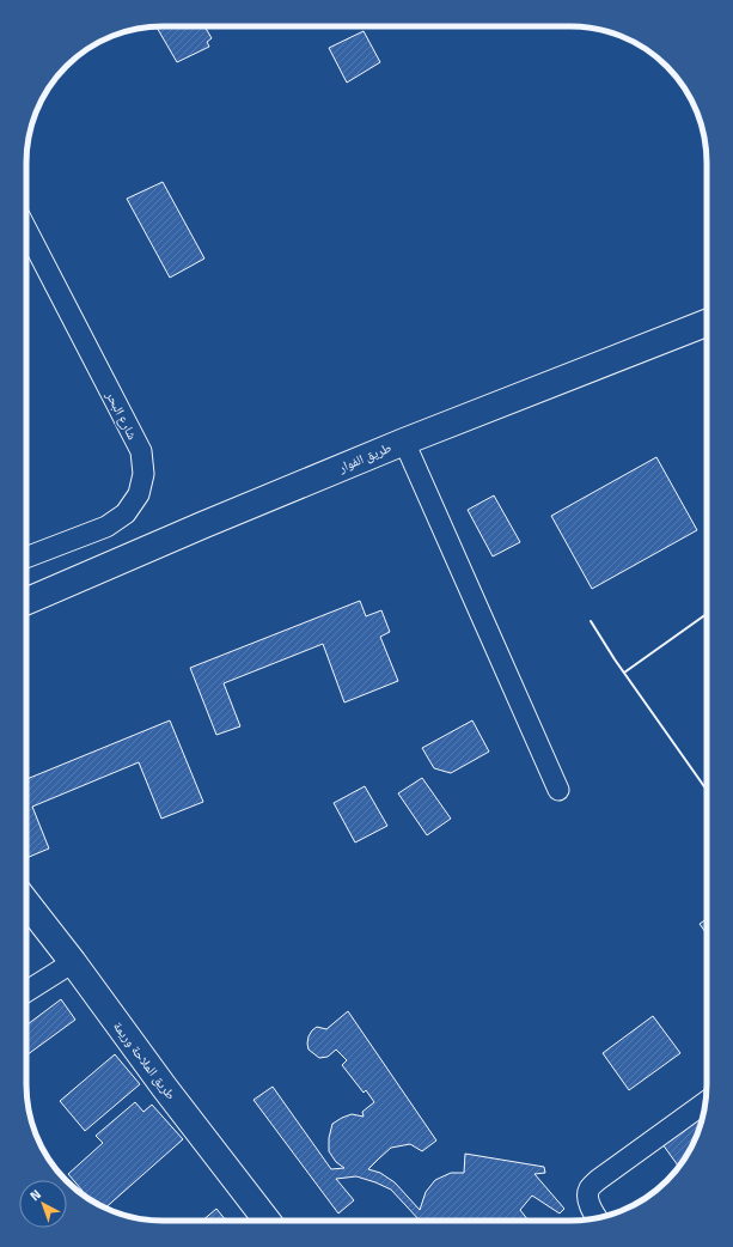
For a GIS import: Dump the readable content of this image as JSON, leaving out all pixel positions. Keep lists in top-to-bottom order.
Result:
{
  "streets": {
    "street": ["شارع البحر", "طريق الفوار", "طريق الملاحة وريمة"]
  },
  "north": "top left"
}
